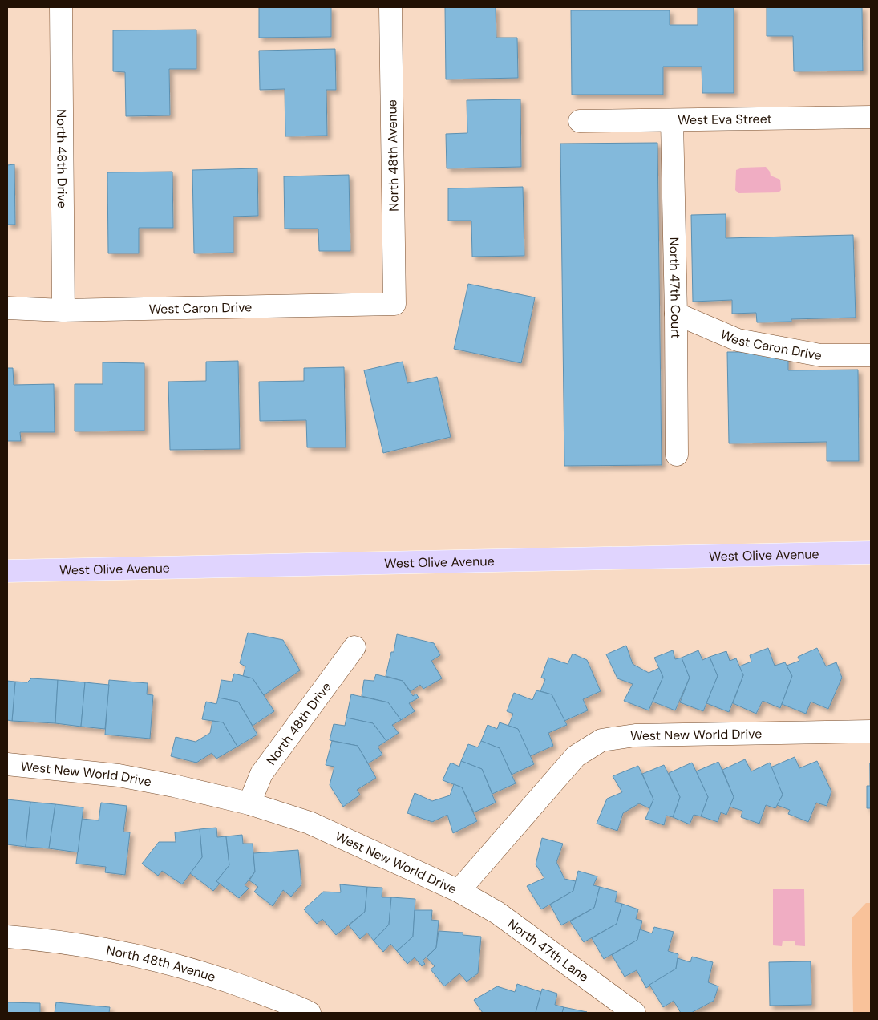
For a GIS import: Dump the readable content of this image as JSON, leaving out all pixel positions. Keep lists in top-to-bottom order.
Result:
{
  "streets": {
    "main road": ["West Olive Avenue"],
    "street": [
      "West Eva Street",
      "North 48th Avenue",
      "North 48th Drive",
      "North 47th Court",
      "West Caron Drive",
      "West New World Drive",
      "North 47th Lane"
    ]
  },
  "crossings": [
    ["West Eva Street", "North 47th Court"],
    ["North 48th Avenue", "West Caron Drive"],
    ["North 48th Drive", "West Caron Drive"],
    ["North 48th Drive", "West New World Drive"],
    ["North 47th Court", "West Caron Drive"],
    ["West New World Drive", "North 47th Lane"]
  ]
}
